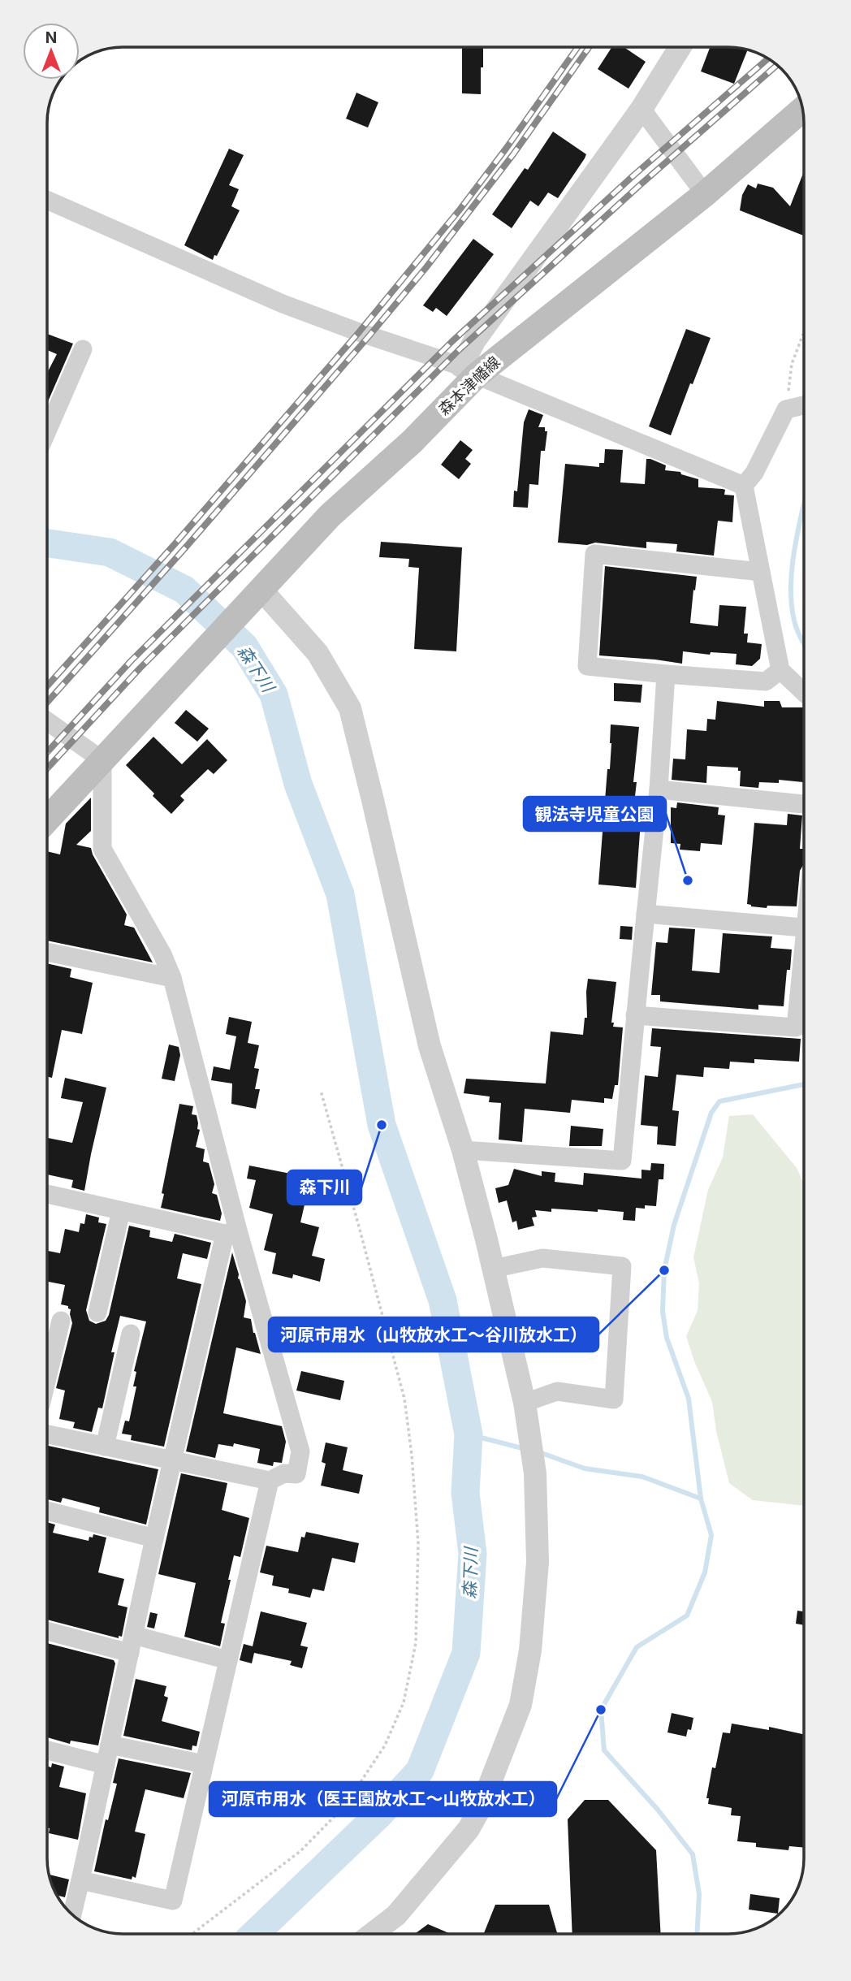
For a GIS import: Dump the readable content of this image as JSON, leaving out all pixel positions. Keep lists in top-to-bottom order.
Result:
{
  "streets": {
    "main road": ["森本津幡線"]
  },
  "water": ["森下川"],
  "places": [
    "観法寺児童公園",
    "森下川",
    "河原市用水（山牧放水工～谷川放水工）",
    "河原市用水（医王園放水工～山牧放水工）"
  ],
  "north": "top"
}
